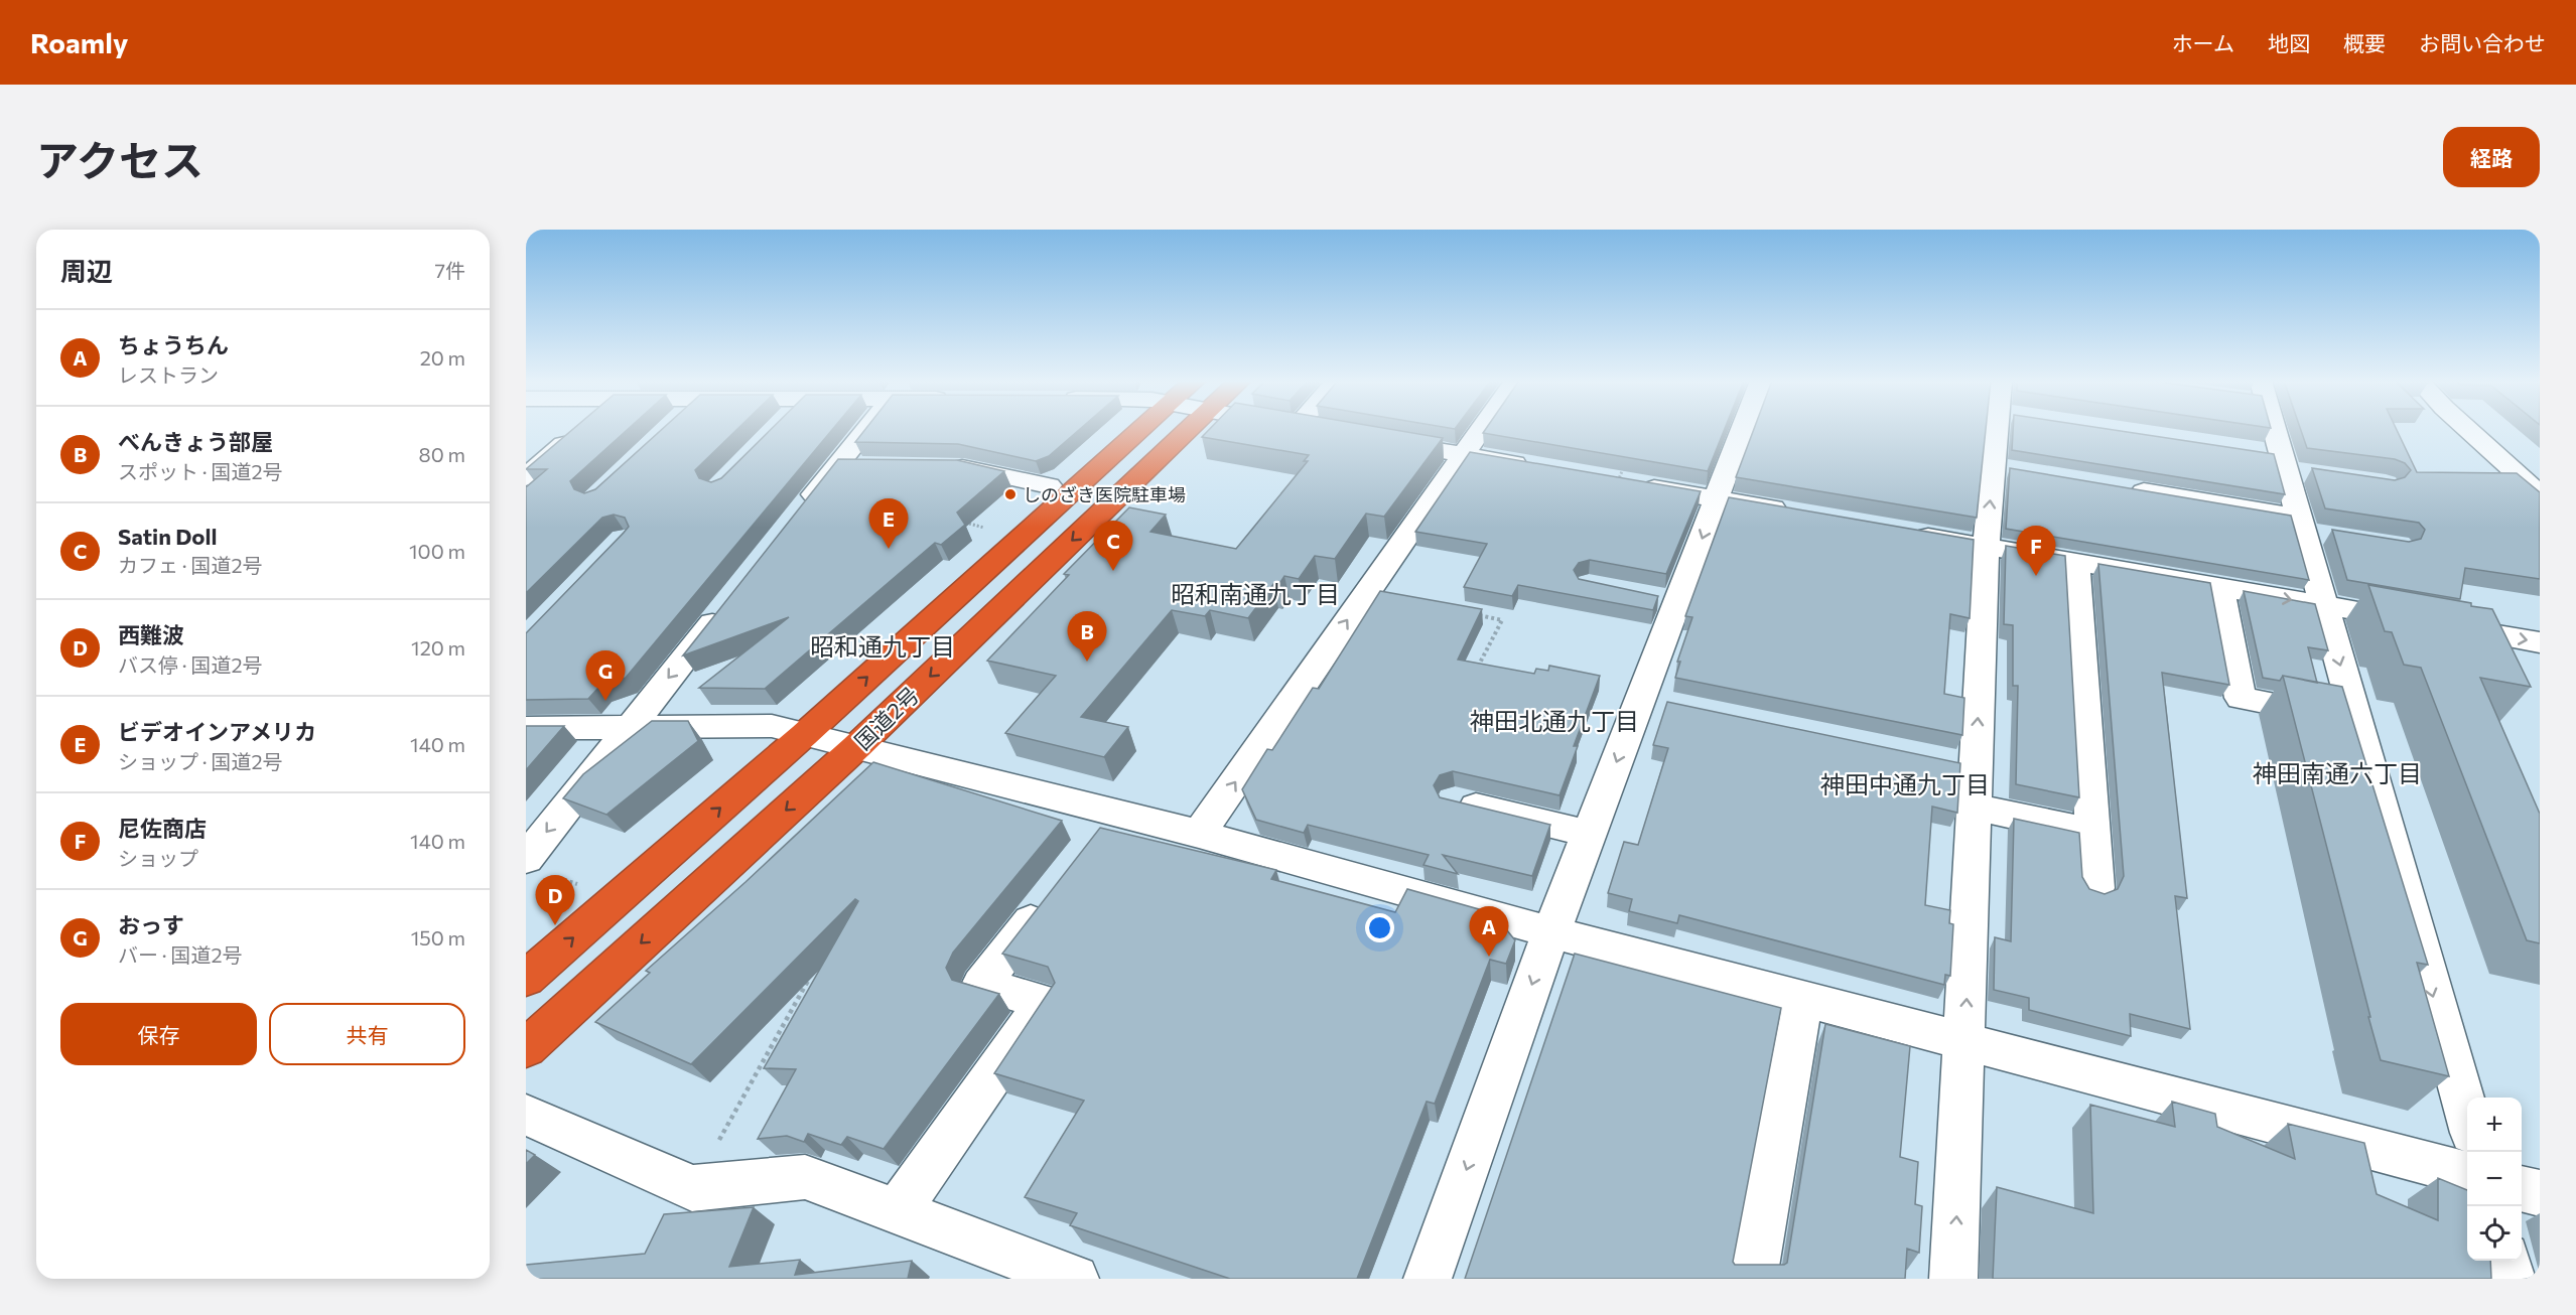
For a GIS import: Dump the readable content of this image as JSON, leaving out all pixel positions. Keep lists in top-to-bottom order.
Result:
{
  "streets": {
    "highway": ["国道2号"]
  },
  "districts": [
    "昭和南通九丁目",
    "昭和通九丁目",
    "神田北通九丁目",
    "神田南通六丁目",
    "神田中通九丁目"
  ],
  "places": ["しのざき医院駐車場"],
  "page": {
    "header": "Roamly",
    "nav": [
      "ホーム",
      "地図",
      "概要",
      "お問い合わせ"
    ],
    "title": "アクセス",
    "buttons": [
      "経路",
      ["保存", "共有"]
    ],
    "heading": ["周辺", "7件"],
    "list": [
      {
        "mark": "A",
        "name": "ちょうちん",
        "note": "レストラン",
        "value": "20 m"
      },
      {
        "mark": "B",
        "name": "べんきょう部屋",
        "note": "スポット · 国道2号",
        "value": "80 m"
      },
      {
        "mark": "C",
        "name": "Satin Doll",
        "note": "カフェ · 国道2号",
        "value": "100 m"
      },
      {
        "mark": "D",
        "name": "西難波",
        "note": "バス停 · 国道2号",
        "value": "120 m"
      },
      {
        "mark": "E",
        "name": "ビデオインアメリカ",
        "note": "ショップ · 国道2号",
        "value": "140 m"
      },
      {
        "mark": "F",
        "name": "尼佐商店",
        "note": "ショップ",
        "value": "140 m"
      },
      {
        "mark": "G",
        "name": "おっす",
        "note": "バー · 国道2号",
        "value": "150 m"
      }
    ],
    "pins": [
      "E",
      "C",
      "F",
      "B",
      "G",
      "D",
      "A"
    ],
    "map_buttons": ["+", "−"]
  }
}
